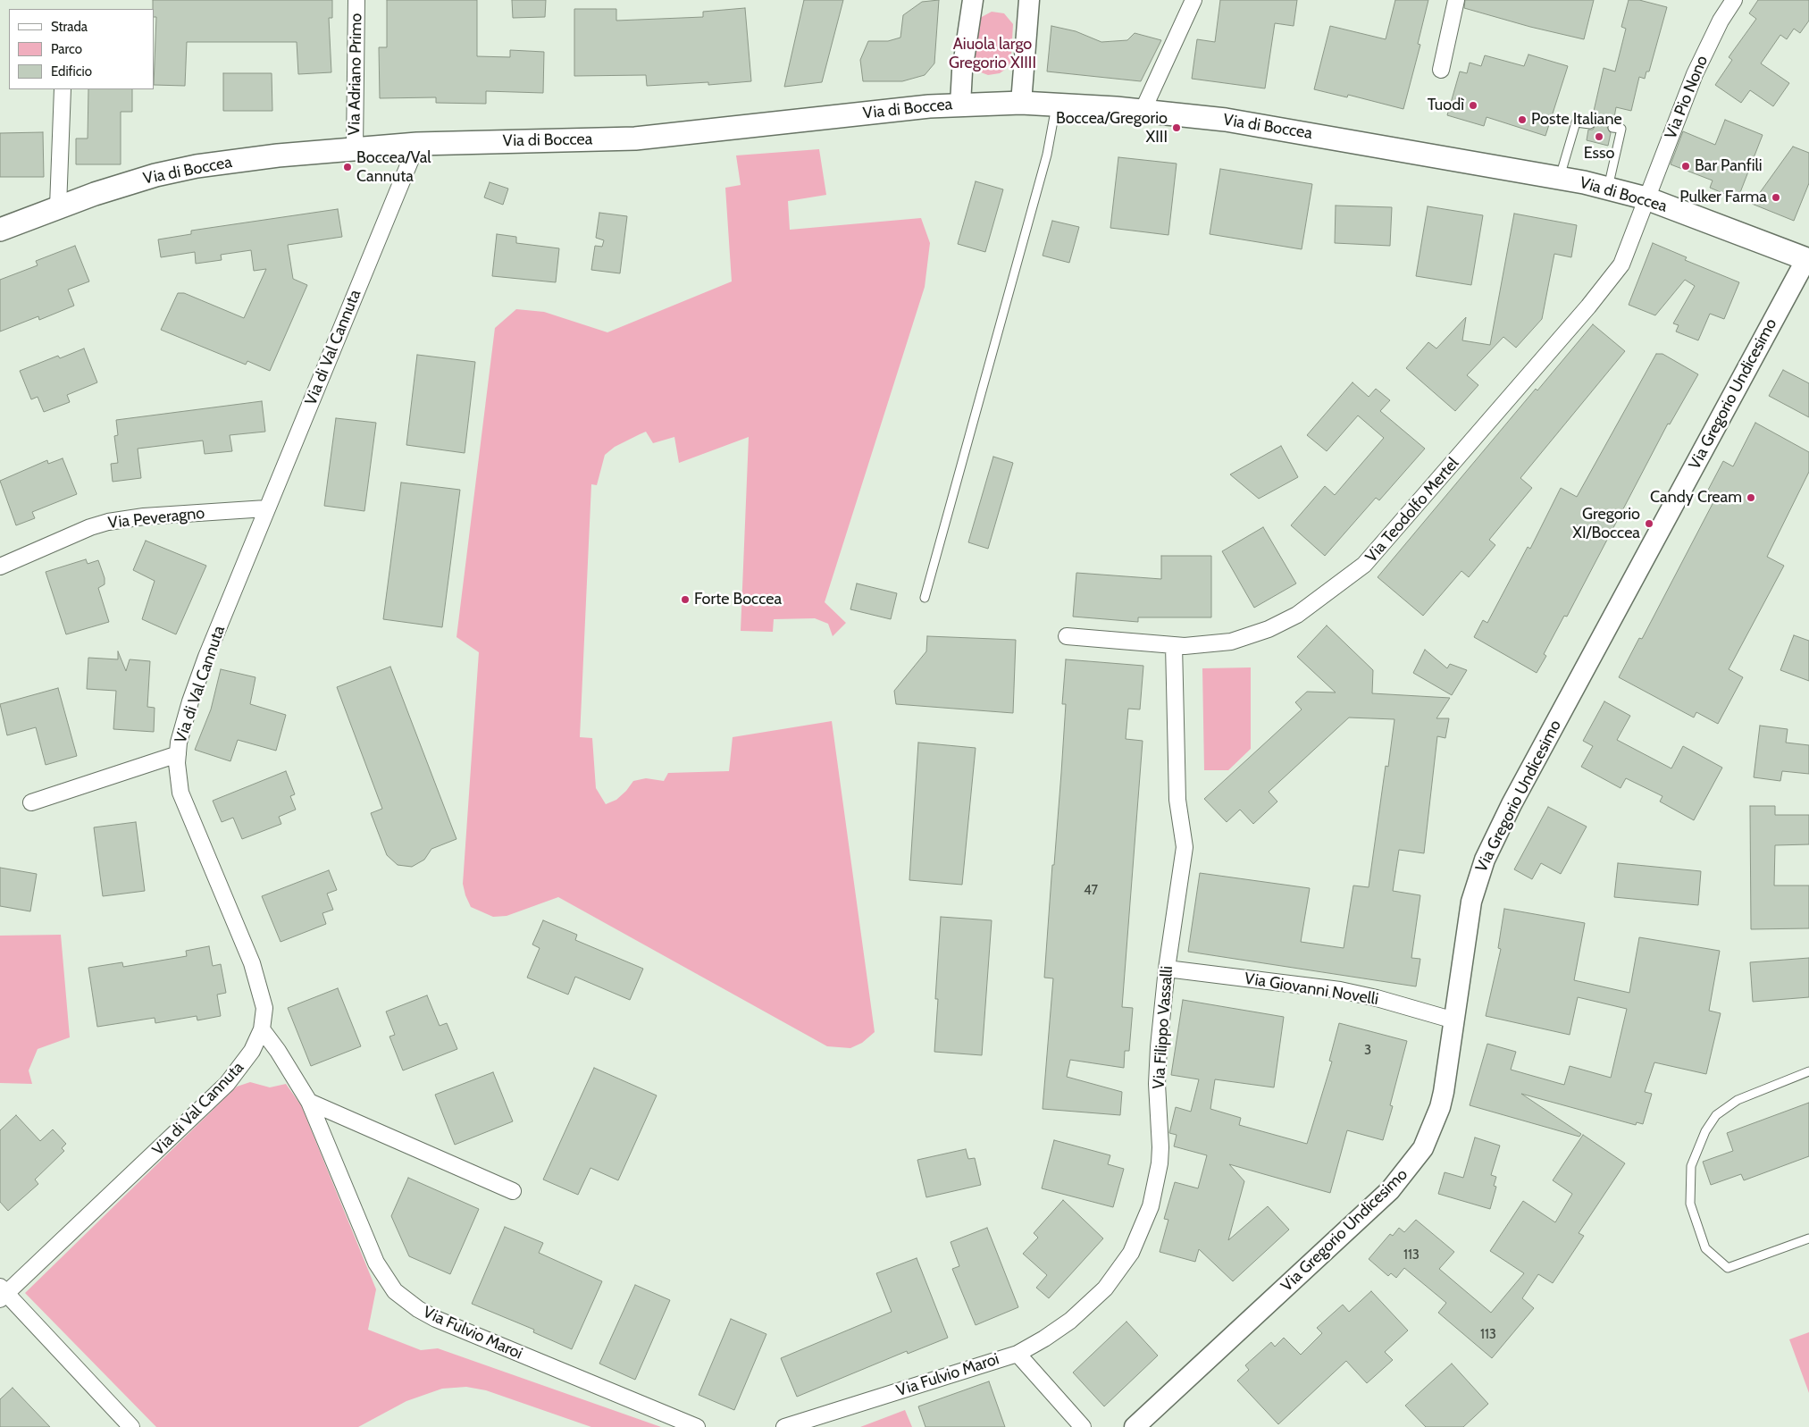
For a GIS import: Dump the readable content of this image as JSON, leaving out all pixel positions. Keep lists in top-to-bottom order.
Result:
{
  "streets": {
    "main road": ["Via di Boccea"],
    "street": [
      "Via Adriano Primo",
      "Via Pio Nono",
      "Via di Val Cannuta",
      "Via Gregorio Undicesimo",
      "Via Teodolfo Mertel",
      "Via Peveragno",
      "Via Giovanni Novelli",
      "Via Filippo Vassalli",
      "Via Fulvio Maroi"
    ]
  },
  "crossings": [
    ["Via Adriano Primo", "Via di Boccea"],
    ["Via Pio Nono", "Via di Boccea"],
    ["Via Pio Nono", "Via Teodolfo Mertel"],
    ["Via di Boccea", "Via di Val Cannuta"],
    ["Via di Boccea", "Via Gregorio Undicesimo"],
    ["Via di Boccea", "Via Teodolfo Mertel"],
    ["Via di Val Cannuta", "Via Peveragno"],
    ["Via di Val Cannuta", "Via Fulvio Maroi"],
    ["Via Gregorio Undicesimo", "Via Giovanni Novelli"],
    ["Via Teodolfo Mertel", "Via Filippo Vassalli"],
    ["Via Giovanni Novelli", "Via Filippo Vassalli"],
    ["Via Filippo Vassalli", "Via Fulvio Maroi"]
  ],
  "parks": ["Aiuola largo Gregorio XIIII"],
  "places": [
    "Tuodì",
    "Poste Italiane",
    "Boccea/Gregorio XIII",
    "Esso",
    "Bar Panfili",
    "Boccea/Val Cannuta",
    "Pulker Farma",
    "Candy Cream",
    "Gregorio XI/Boccea",
    "Forte Boccea"
  ],
  "house_numbers": [
    "47",
    "3",
    "113",
    "113"
  ],
  "legend": ["Strada", "Parco", "Edificio"]
}
